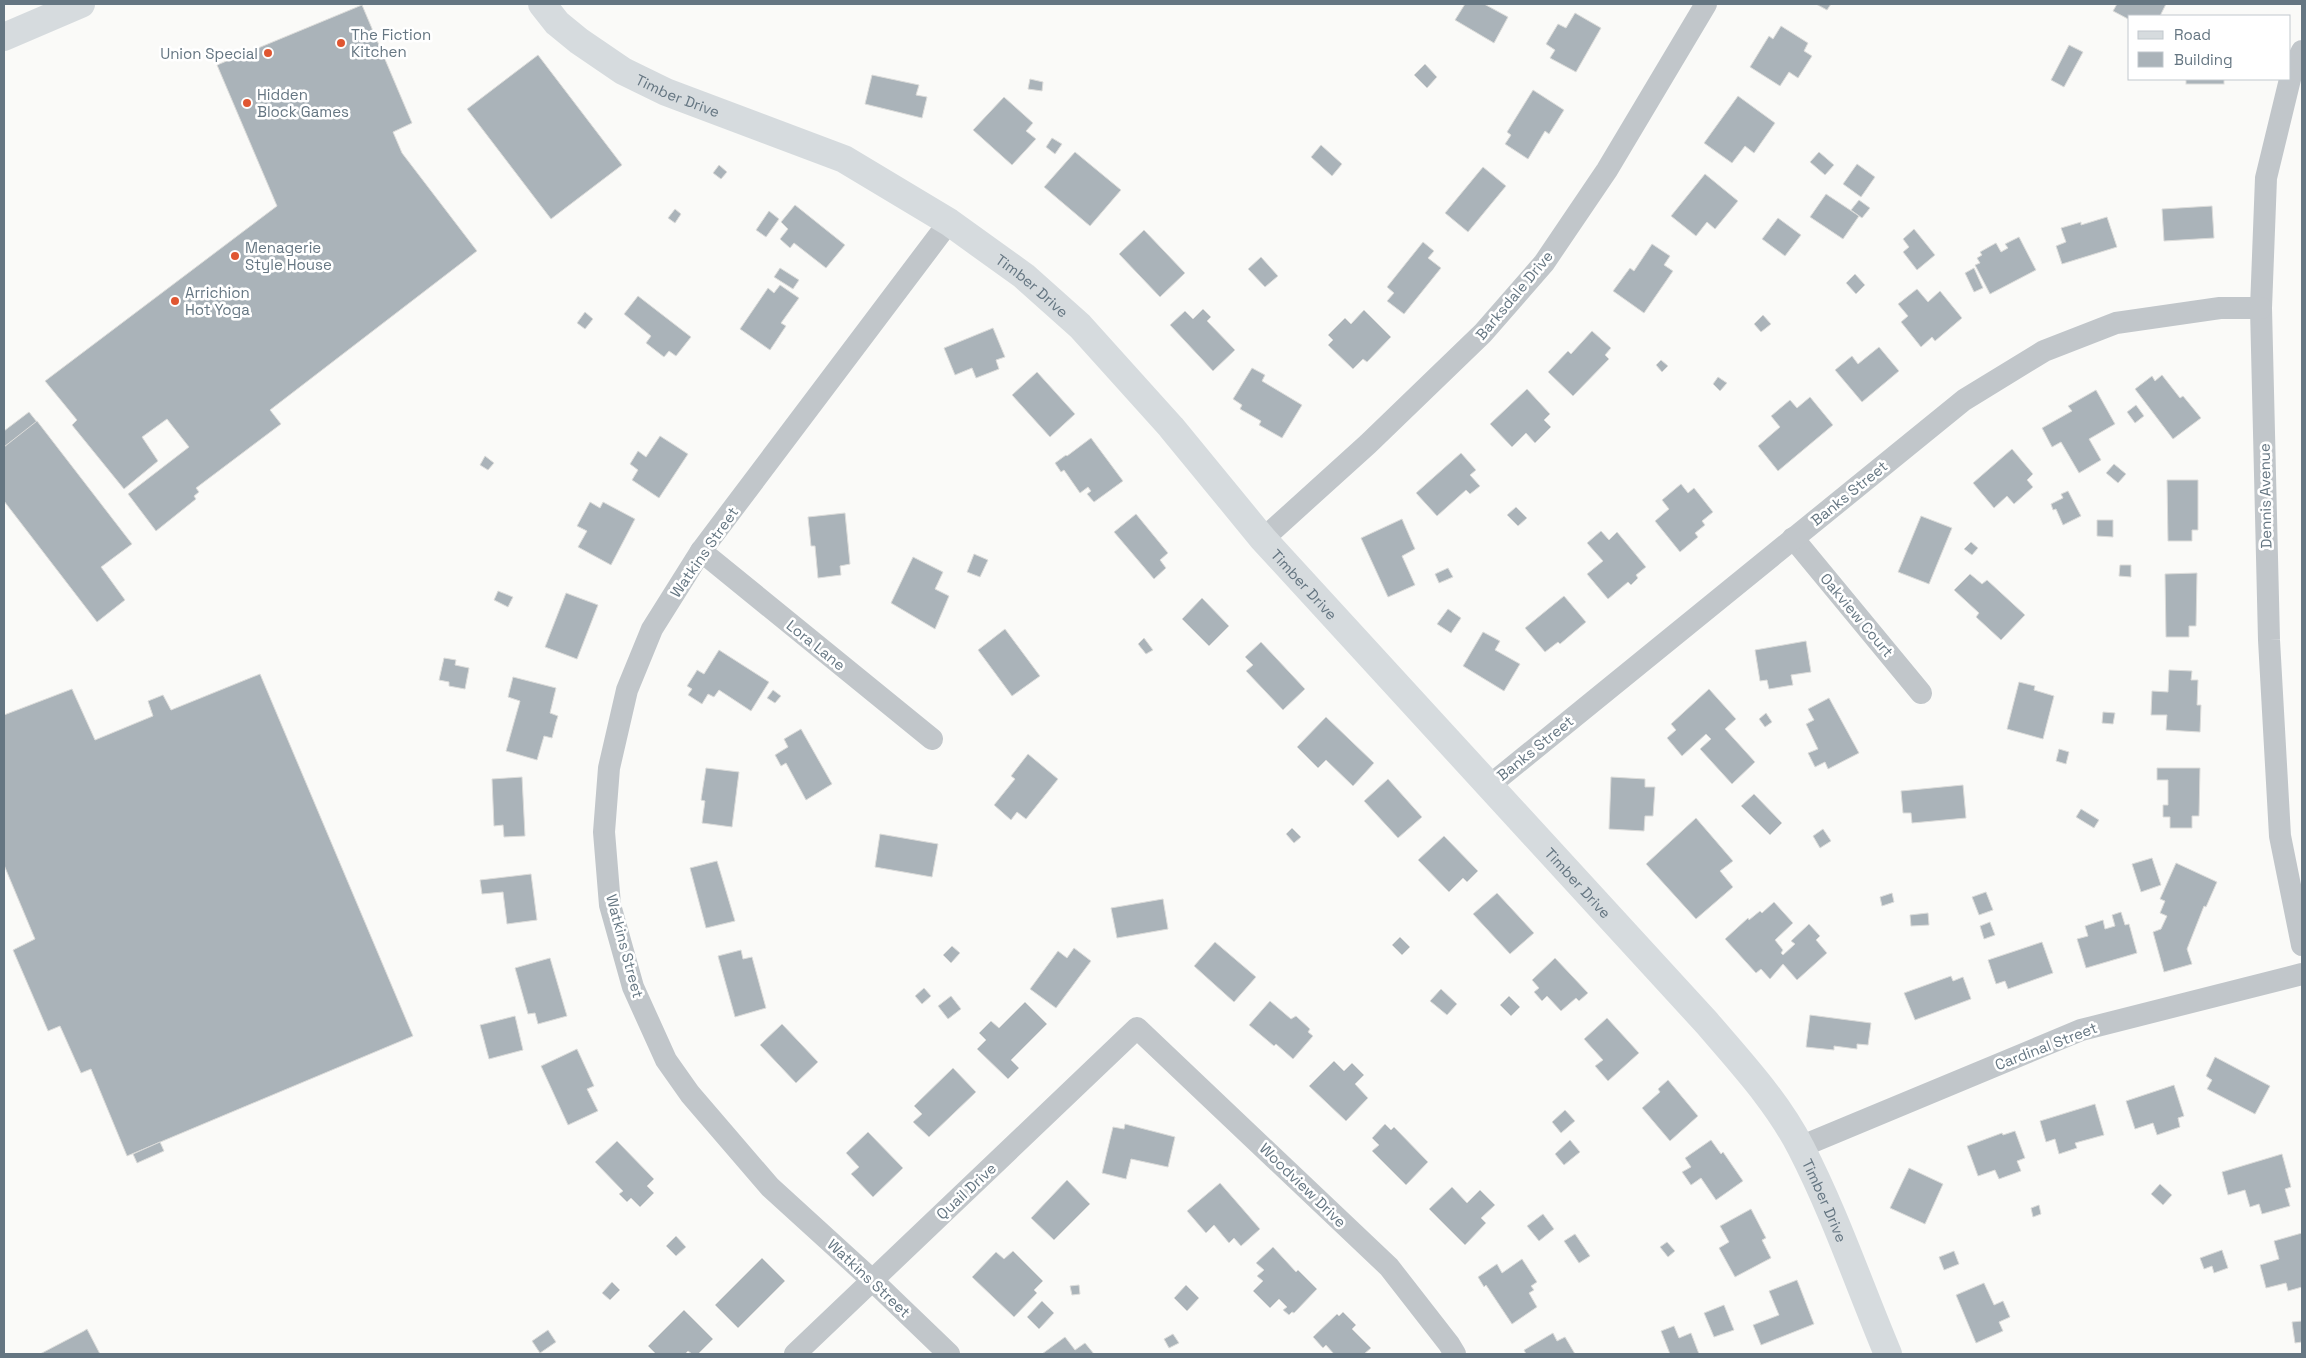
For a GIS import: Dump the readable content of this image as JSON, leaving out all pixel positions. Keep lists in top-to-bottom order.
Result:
{
  "streets": {
    "street": [
      "Timber Drive",
      "Barksdale Drive",
      "Banks Street",
      "Dennis Avenue",
      "Watkins Street",
      "Oakview Court",
      "Lora Lane",
      "Cardinal Street",
      "Woodview Drive",
      "Quail Drive"
    ]
  },
  "crossings": [
    ["Timber Drive", "Barksdale Drive"],
    ["Timber Drive", "Banks Street"],
    ["Timber Drive", "Watkins Street"],
    ["Timber Drive", "Cardinal Street"],
    ["Banks Street", "Dennis Avenue"],
    ["Banks Street", "Oakview Court"],
    ["Watkins Street", "Lora Lane"],
    ["Watkins Street", "Quail Drive"],
    ["Woodview Drive", "Quail Drive"]
  ],
  "places": [
    "The Fiction Kitchen",
    "Union Special",
    "Hidden Block Games",
    "Menagerie Style House",
    "Arrichion Hot Yoga"
  ],
  "legend": ["Road", "Building"]
}
